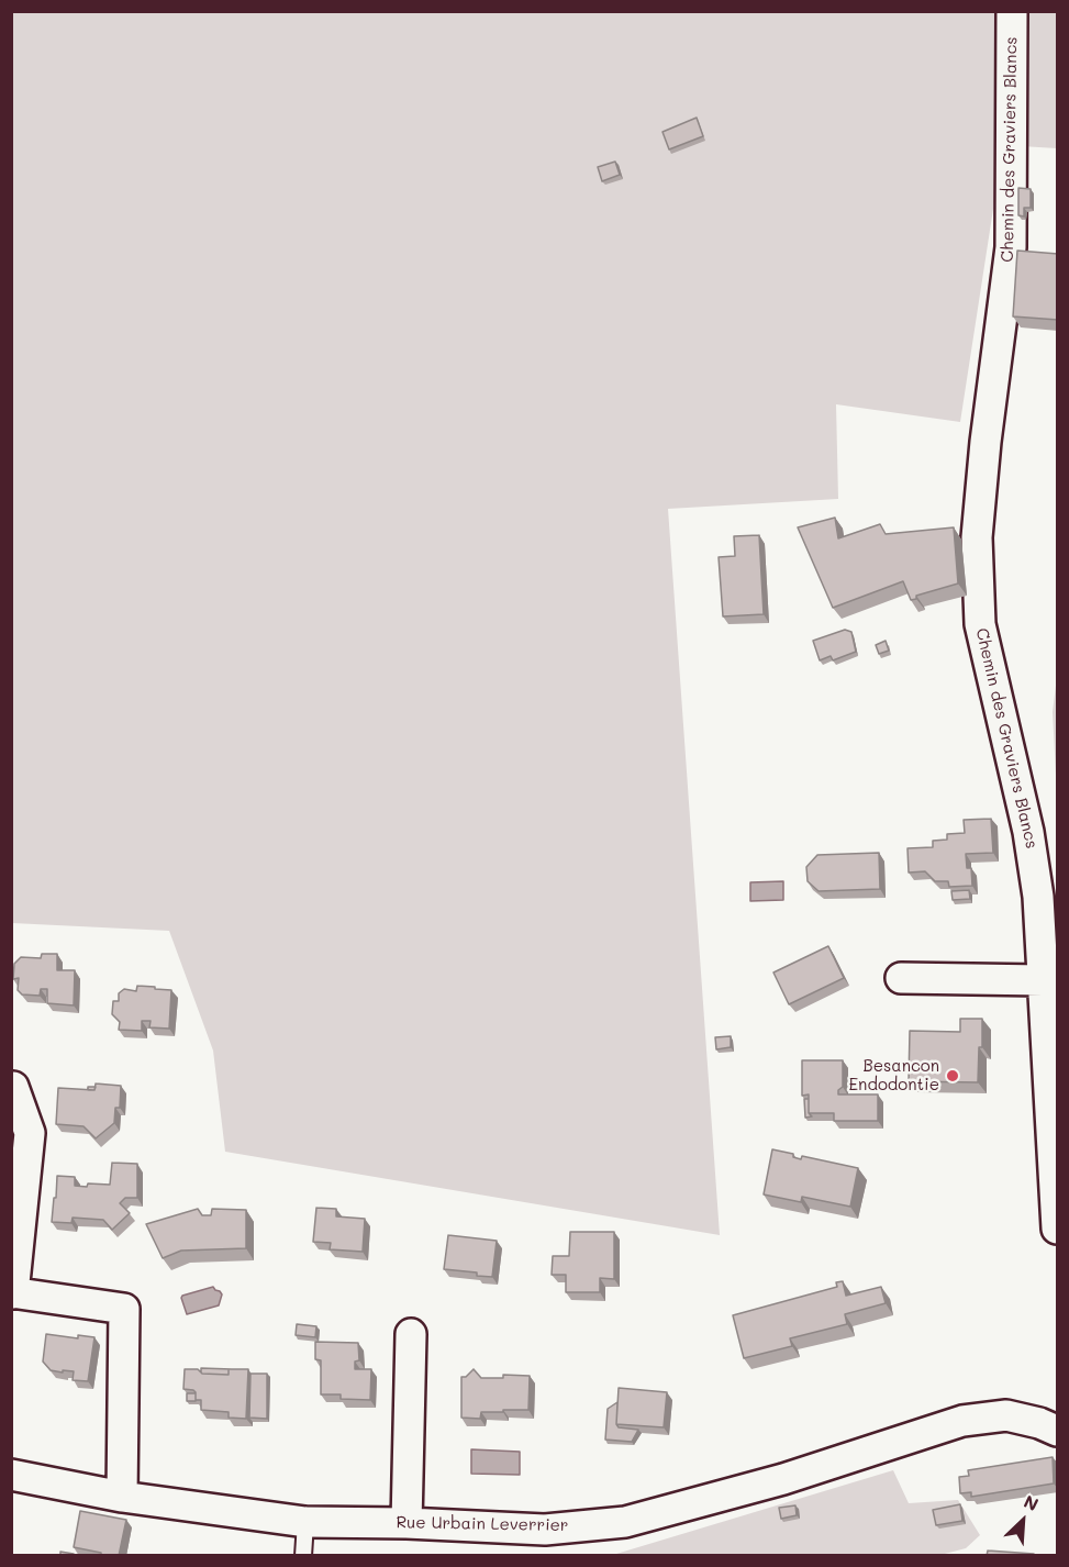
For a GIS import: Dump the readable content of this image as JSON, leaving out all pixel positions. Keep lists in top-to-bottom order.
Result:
{
  "streets": {
    "street": ["Chemin des Graviers Blancs", "Rue Urbain Leverrier"]
  },
  "places": ["Besancon Endodontie"],
  "north": "top right"
}
